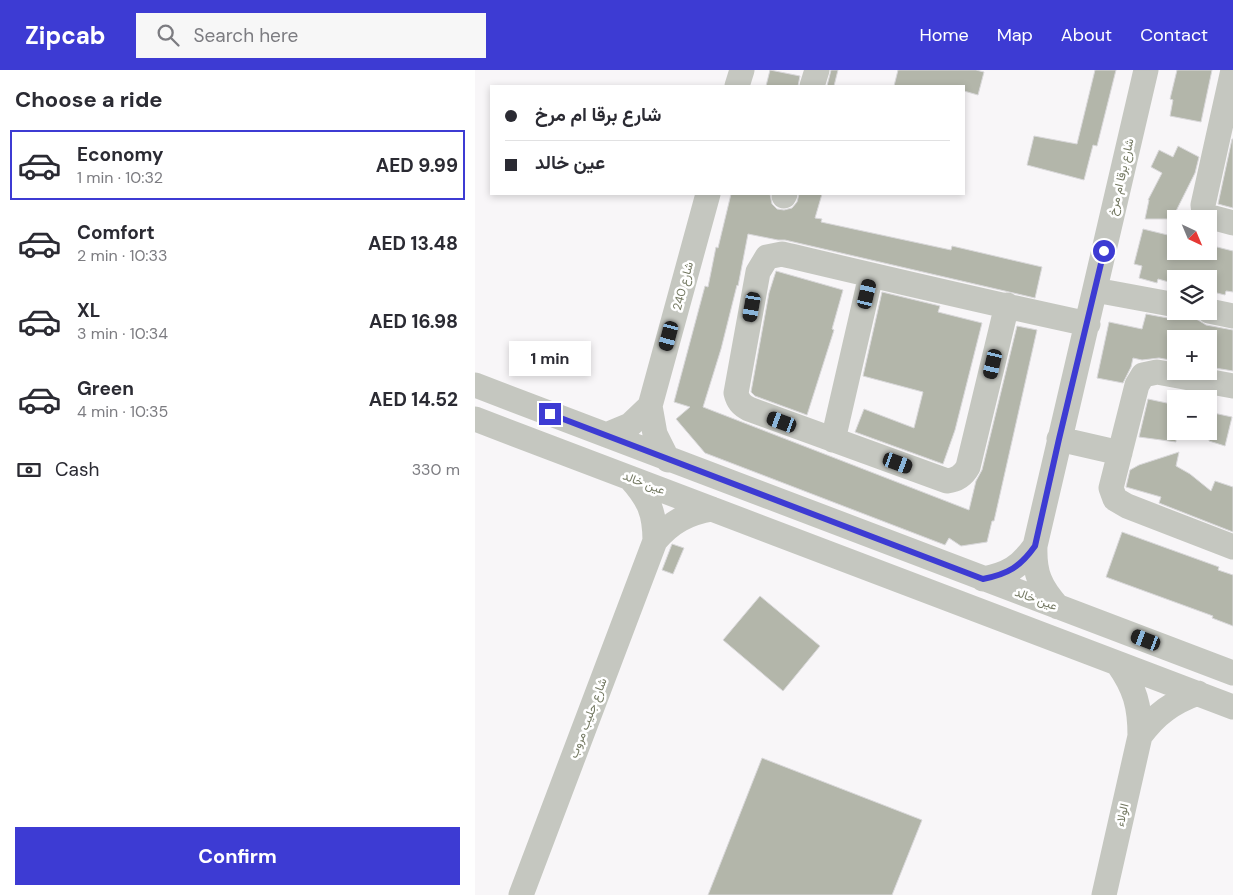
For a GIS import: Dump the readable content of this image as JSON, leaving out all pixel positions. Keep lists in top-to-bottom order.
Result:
{
  "streets": {
    "street": [
      "شارع برقا ام مرخ",
      "شارع 240",
      "عين خالد",
      "شارع جليب مروب",
      "الولاء"
    ]
  },
  "crossings": [
    ["شارع برقا ام مرخ", "عين خالد"],
    ["شارع 240", "عين خالد"],
    ["عين خالد", "شارع جليب مروب"],
    ["عين خالد", "الولاء"]
  ],
  "north": "bottom right",
  "page": {
    "header": "Zipcab",
    "search": "Search here",
    "nav": [
      "Home",
      "Map",
      "About",
      "Contact"
    ],
    "heading": "Choose a ride",
    "banner": ["شارع برقا ام مرخ", "عين خالد"],
    "list": [
      {
        "name": "Economy",
        "note": "1 min · 10:32",
        "value": "AED 9.99"
      },
      {
        "name": "Comfort",
        "note": "2 min · 10:33",
        "value": "AED 13.48"
      },
      {
        "name": "XL",
        "note": "3 min · 10:34",
        "value": "AED 16.98"
      },
      {
        "name": "Green",
        "note": "4 min · 10:35",
        "value": "AED 14.52"
      }
    ],
    "map_buttons": ["+", "−"],
    "bubble": "1 min",
    "pay": ["Cash", "330 m"],
    "buttons": "Confirm"
  }
}
